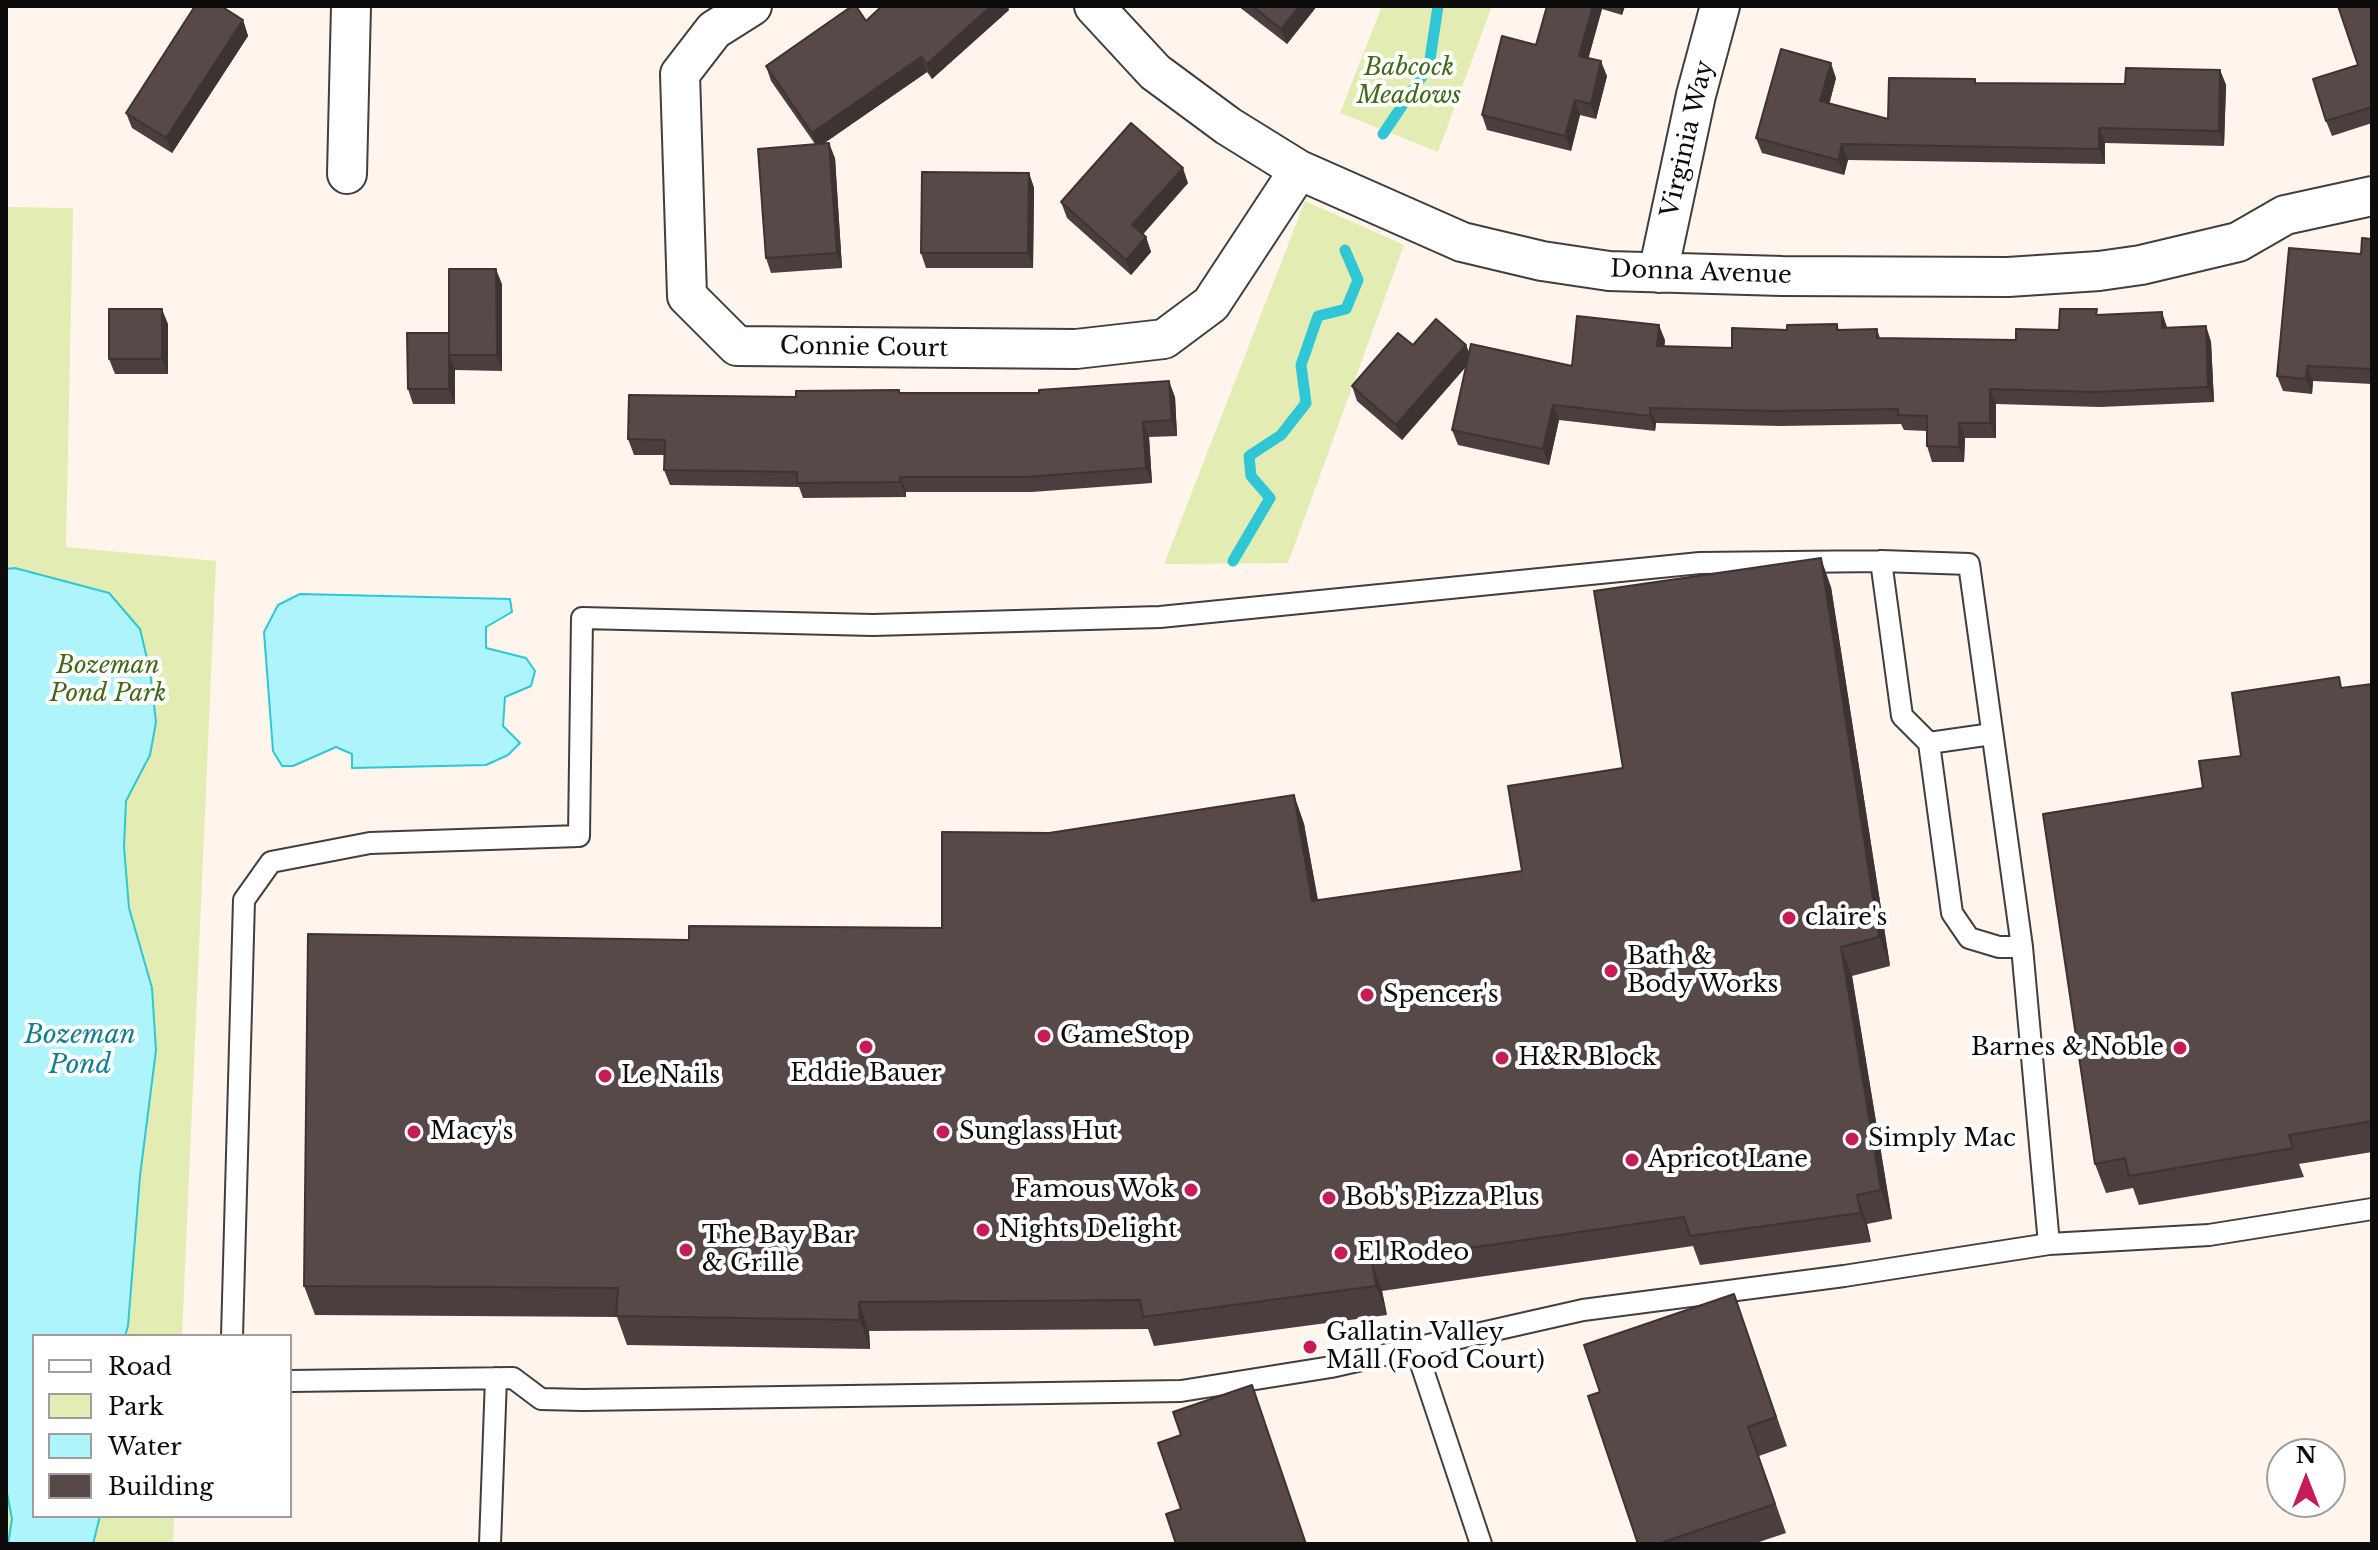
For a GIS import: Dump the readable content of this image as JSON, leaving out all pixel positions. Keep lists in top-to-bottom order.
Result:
{
  "streets": {
    "street": ["Virginia Way", "Donna Avenue", "Connie Court"]
  },
  "crossings": [
    ["Virginia Way", "Donna Avenue"],
    ["Donna Avenue", "Connie Court"]
  ],
  "water": ["Bozeman Pond"],
  "parks": ["Babcock Meadows", "Bozeman Pond Park"],
  "places": [
    "claire's",
    "Bath & Body Works",
    "Spencer's",
    "GameStop",
    "Eddie Bauer",
    "Barnes & Noble",
    "H&R Block",
    "Le Nails",
    "Macy's",
    "Sunglass Hut",
    "Simply Mac",
    "Apricot Lane",
    "Famous Wok",
    "Bob's Pizza Plus",
    "Nights Delight",
    "The Bay Bar & Grille",
    "El Rodeo",
    "Gallatin Valley Mall (Food Court)"
  ],
  "legend": [
    "Road",
    "Park",
    "Water",
    "Building"
  ],
  "north": "top"
}
